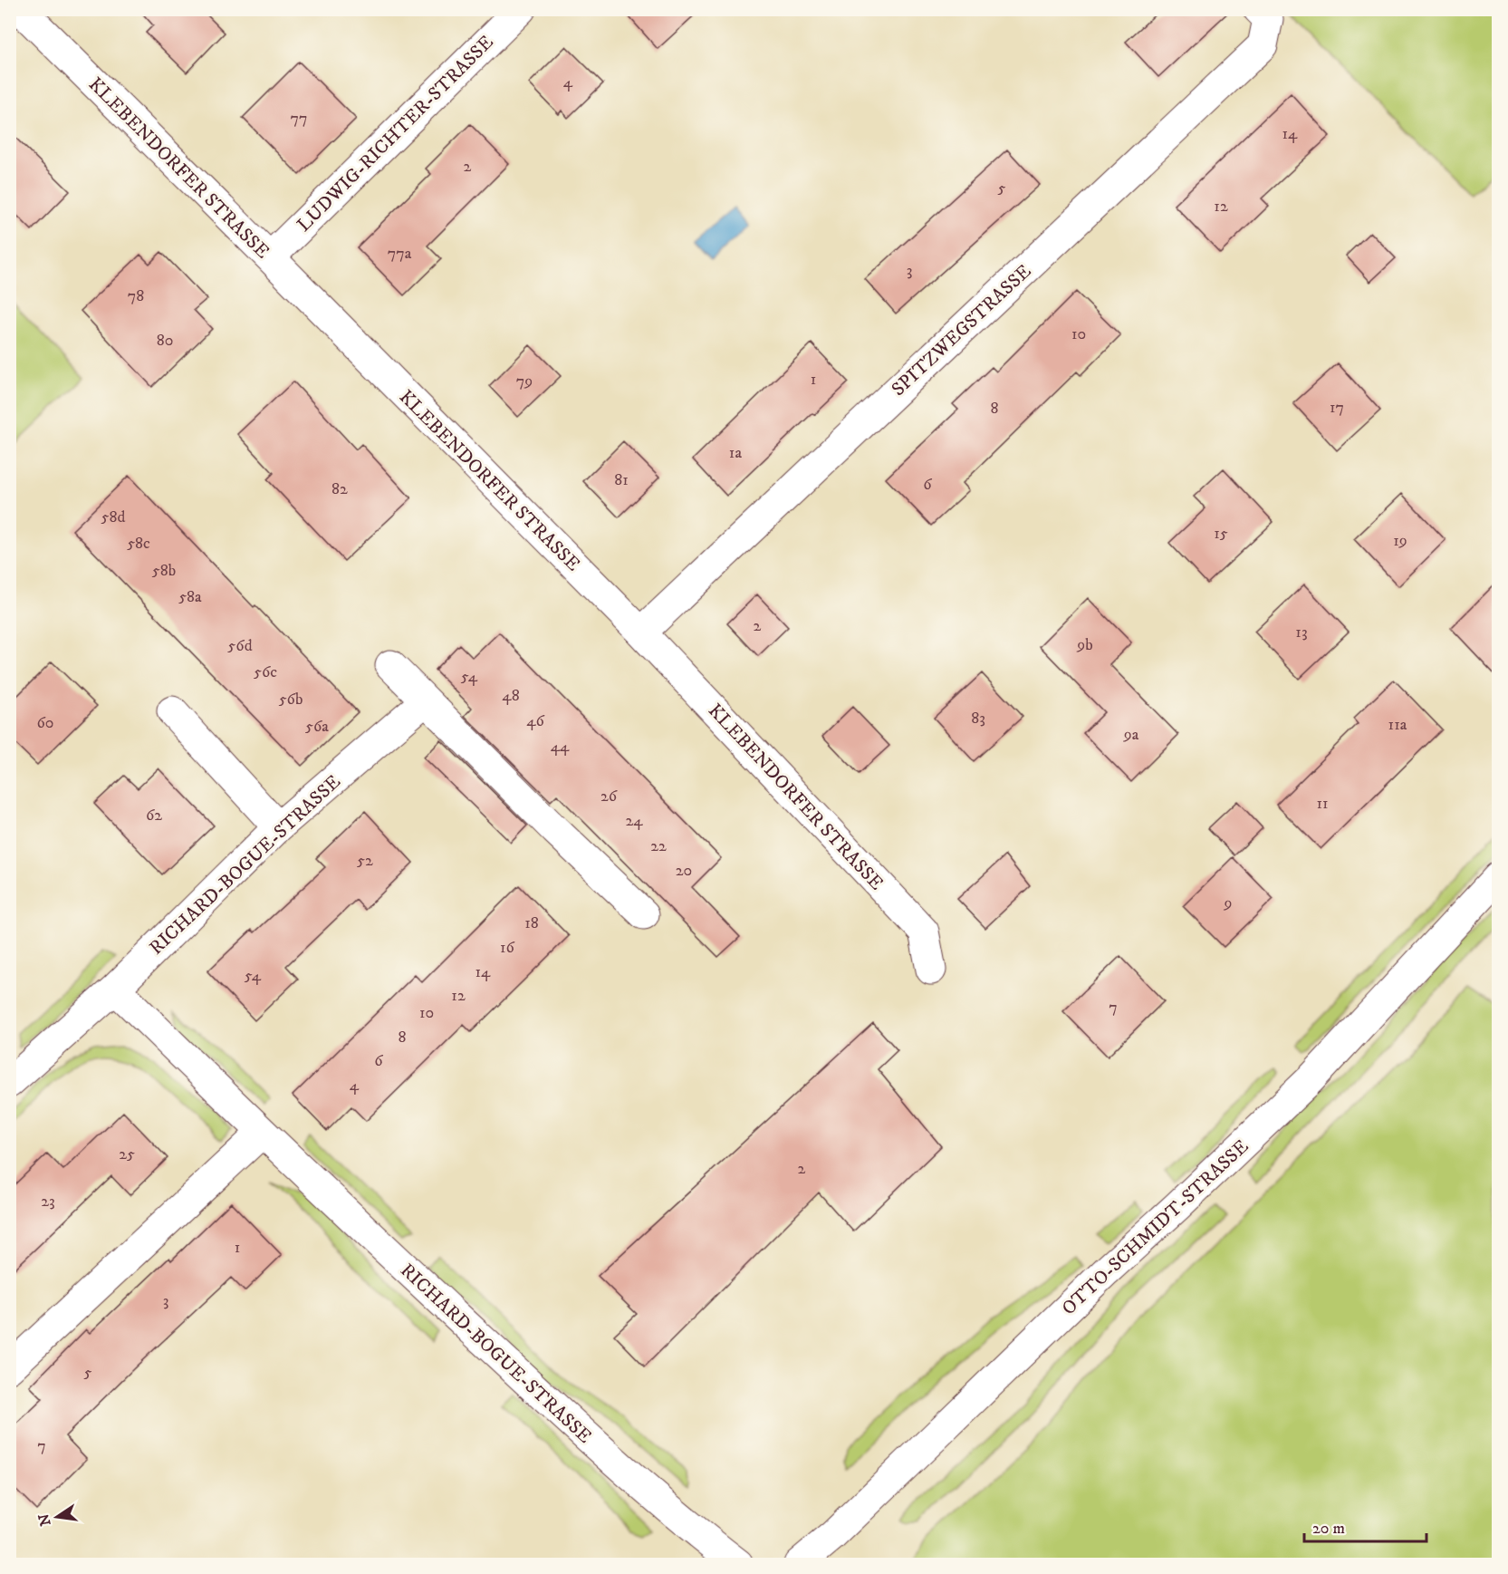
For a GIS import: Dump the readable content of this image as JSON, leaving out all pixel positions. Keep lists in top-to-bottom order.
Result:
{
  "streets": {
    "street": [
      "LUDWIG-RICHTER-STRASSE",
      "KLEBENDORFER STRASSE",
      "SPITZWEGSTRASSE",
      "RICHARD-BOGUE-STRASSE",
      "OTTO-SCHMIDT-STRASSE"
    ]
  },
  "crossings": [
    ["LUDWIG-RICHTER-STRASSE", "KLEBENDORFER STRASSE"],
    ["KLEBENDORFER STRASSE", "SPITZWEGSTRASSE"]
  ],
  "house_numbers": [
    "4",
    "77",
    "14",
    "2",
    "5",
    "12",
    "77a",
    "3",
    "78",
    "10",
    "80",
    "1",
    "79",
    "17",
    "8",
    "1a",
    "81",
    "6",
    "82",
    "58d",
    "15",
    "19",
    "58c",
    "58b",
    "58a",
    "2",
    "13",
    "9b",
    "56d",
    "56c",
    "54",
    "48",
    "56b",
    "83",
    "46",
    "60",
    "11a",
    "56a",
    "9a",
    "44",
    "26",
    "11",
    "62",
    "24",
    "22",
    "52",
    "20",
    "9",
    "18",
    "16",
    "14",
    "54",
    "12",
    "7",
    "10",
    "8",
    "6",
    "4",
    "25",
    "2",
    "23",
    "1",
    "3",
    "5",
    "7"
  ],
  "scale_bar": "20 m",
  "north": "left"
}
